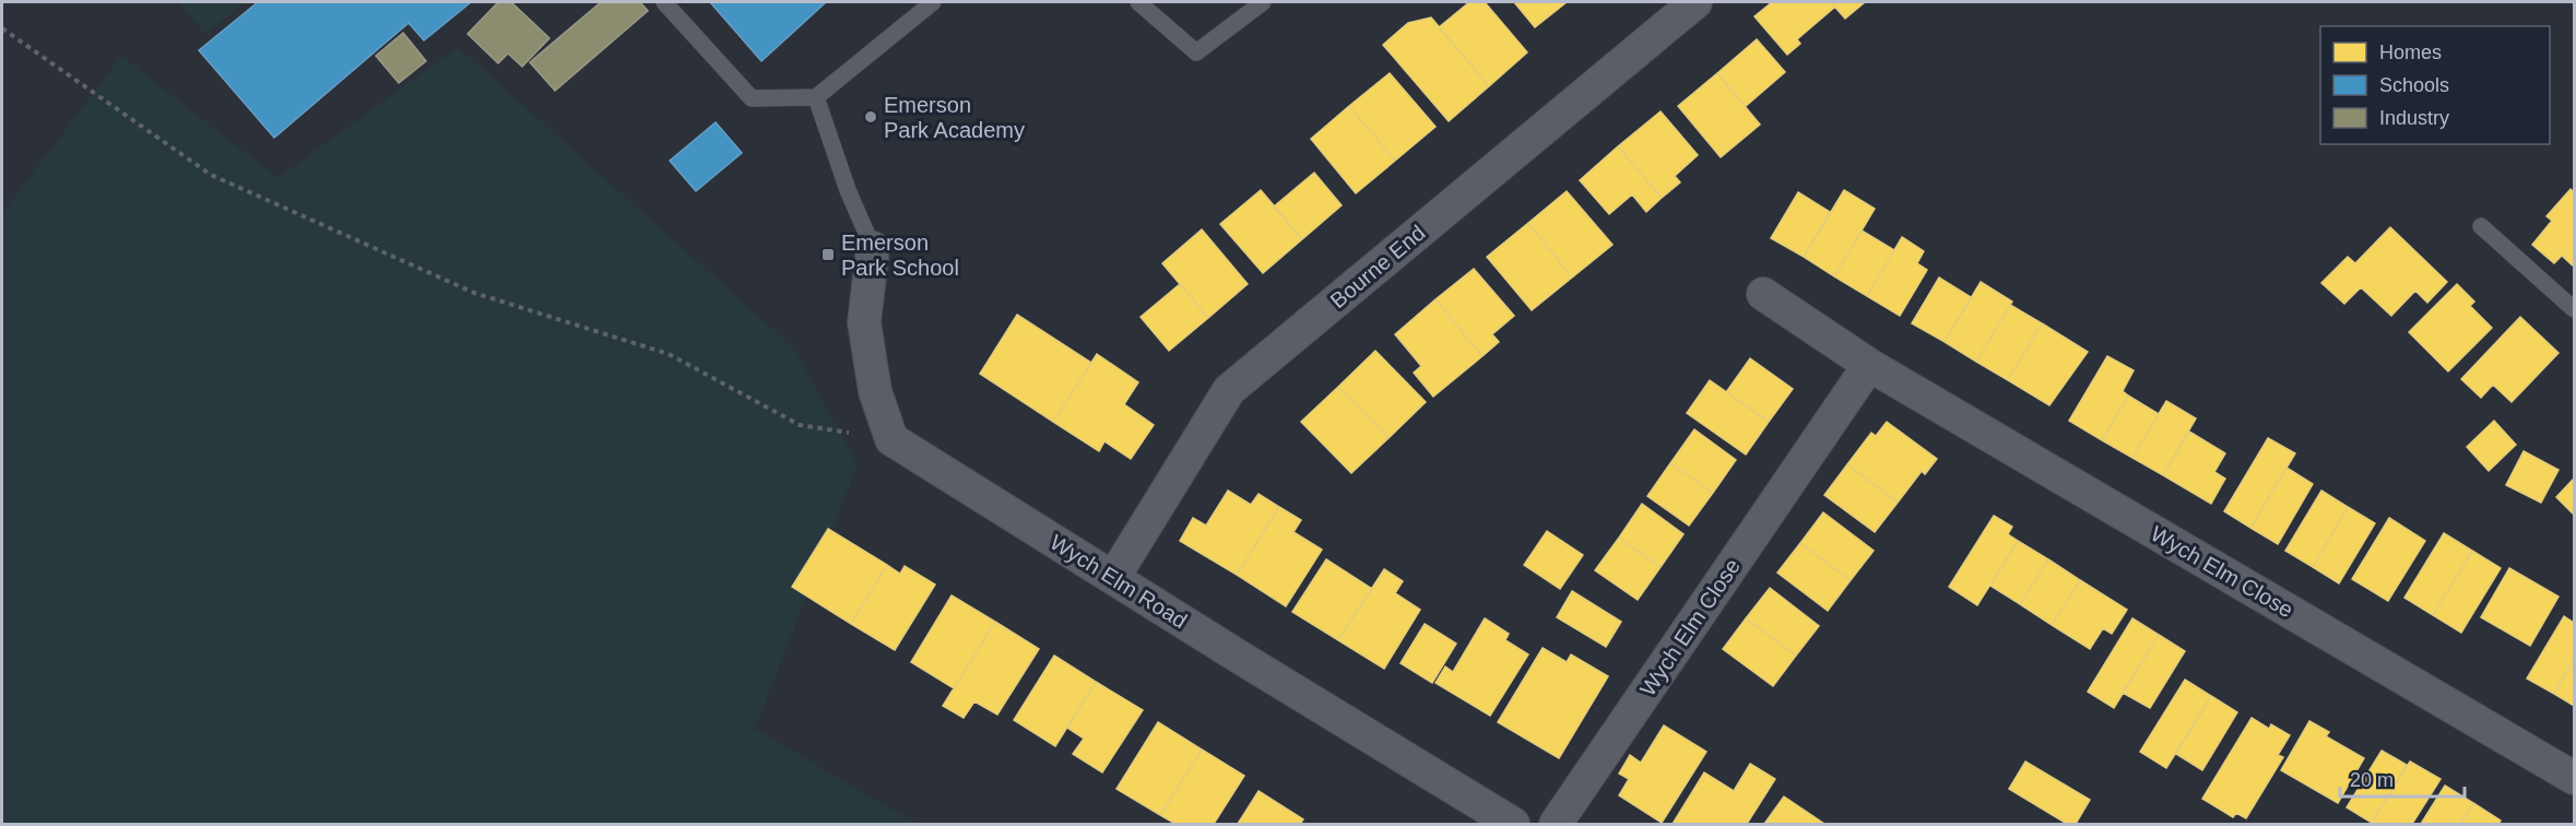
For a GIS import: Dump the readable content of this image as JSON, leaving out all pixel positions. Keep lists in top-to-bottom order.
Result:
{
  "streets": {
    "street": ["Bourne End", "Wych Elm Close", "Wych Elm Road"]
  },
  "crossings": [
    ["Bourne End", "Wych Elm Road"]
  ],
  "places": {
    "other": ["Emerson Park Academy"],
    "transit": ["Emerson Park School"]
  },
  "legend": ["Homes", "Schools", "Industry"],
  "scale_bar": "20 m"
}
